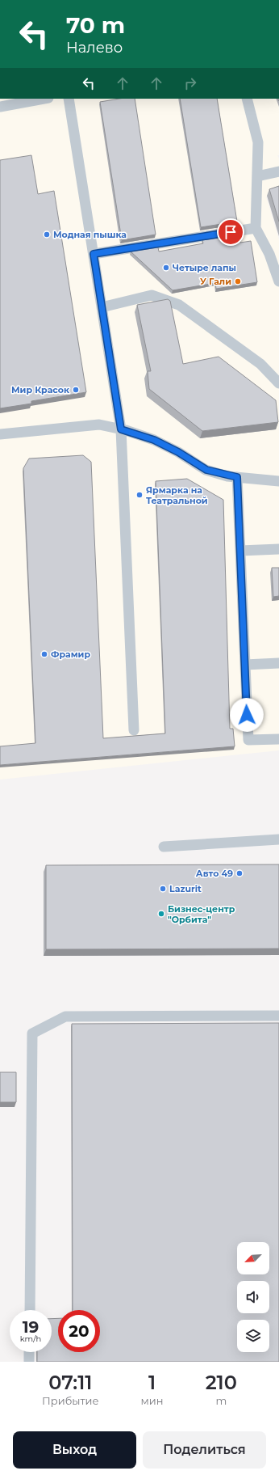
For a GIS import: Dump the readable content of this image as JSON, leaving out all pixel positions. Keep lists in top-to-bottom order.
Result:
{
  "places": [
    "Модная пышка",
    "Четыре лапы",
    "У Гали",
    "Мир Красок",
    "Ярмарка на Театральной",
    "Фрамир",
    "Авто 49",
    "Lazurit",
    "Бизнес-центр \"Орбита\""
  ],
  "north": "bottom left",
  "page": {
    "turn": ["70 m", "Налево"],
    "speed": "19 km/h",
    "limit": "20",
    "eta": [
      "07:11",
      "Прибытие",
      "1",
      "мин",
      "210",
      "m"
    ],
    "buttons": ["Выход", "Поделиться"]
  }
}
